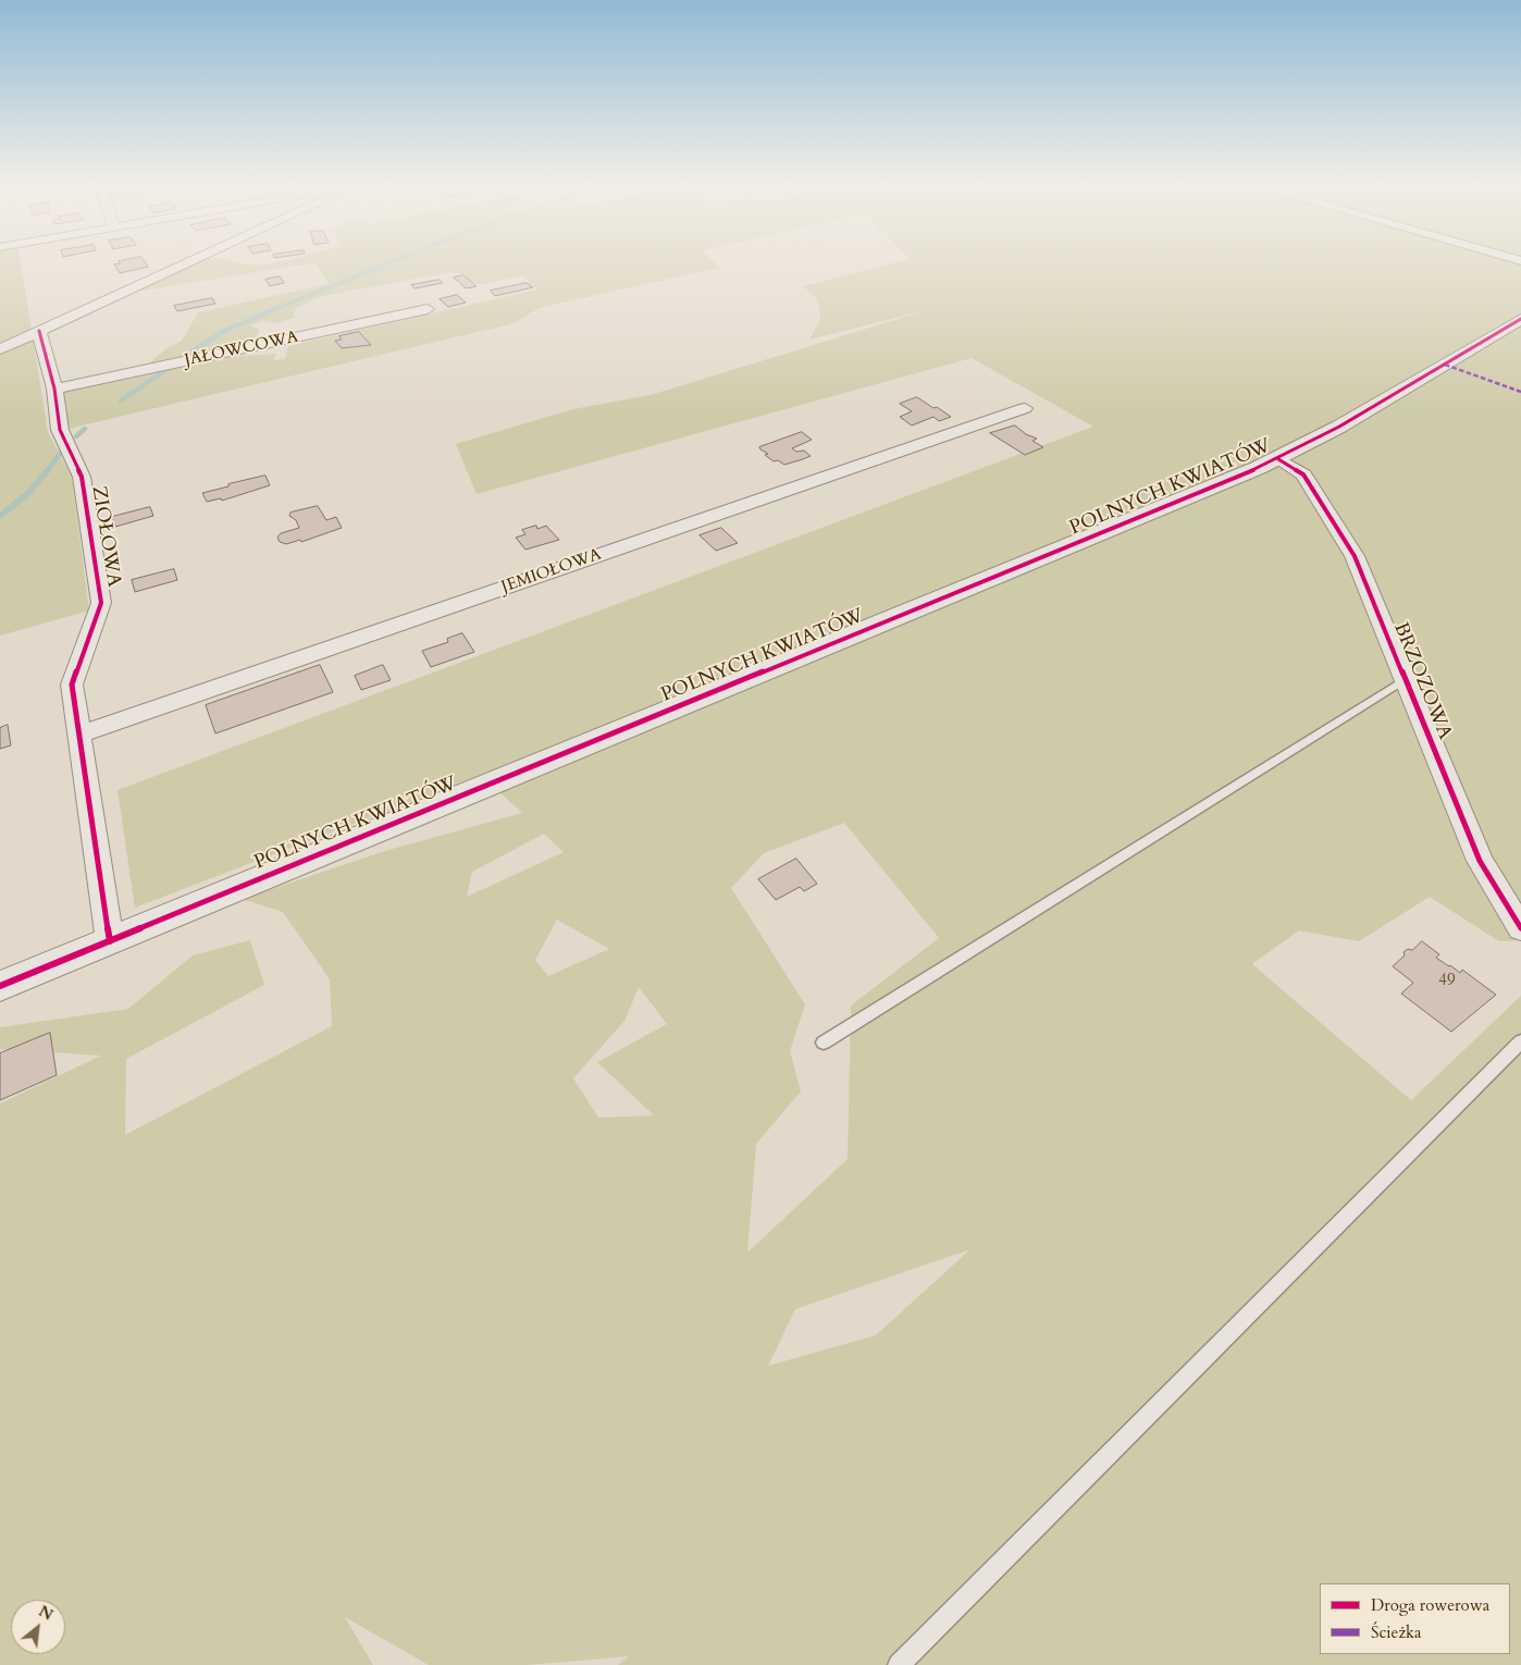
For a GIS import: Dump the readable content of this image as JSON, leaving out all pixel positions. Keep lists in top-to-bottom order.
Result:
{
  "streets": {
    "street": [
      "JAŁOWCOWA",
      "POLNYCH KWIATÓW",
      "ZIOŁOWA",
      "JEMIOŁOWA",
      "BRZOZOWA"
    ]
  },
  "crossings": [
    ["JAŁOWCOWA", "ZIOŁOWA"],
    ["POLNYCH KWIATÓW", "ZIOŁOWA"],
    ["POLNYCH KWIATÓW", "BRZOZOWA"],
    ["ZIOŁOWA", "JEMIOŁOWA"]
  ],
  "house_numbers": ["49"],
  "legend": ["Droga rowerowa", "Ścieżka"],
  "north": "top right"
}
